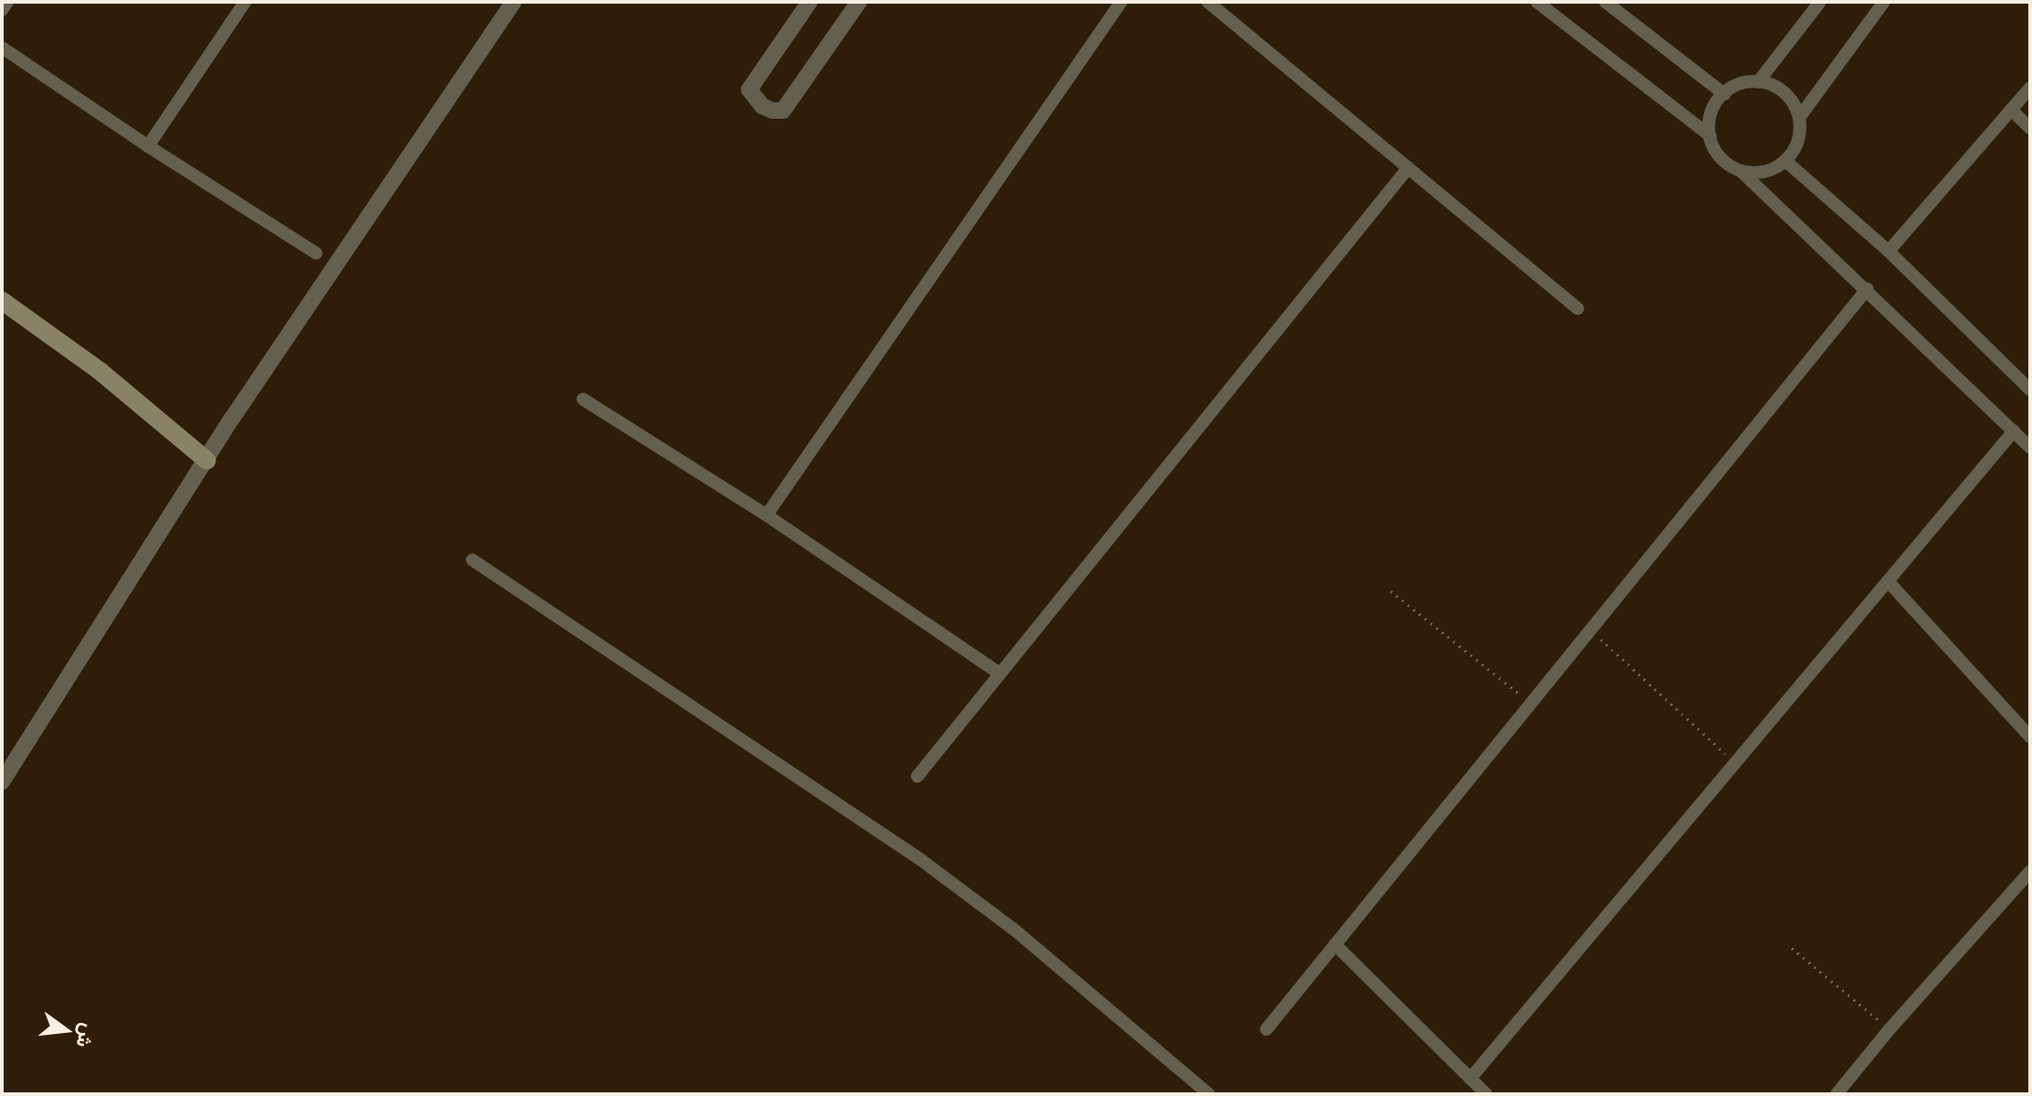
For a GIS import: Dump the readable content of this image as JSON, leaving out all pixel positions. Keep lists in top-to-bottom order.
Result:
{
  "north": "right"
}
